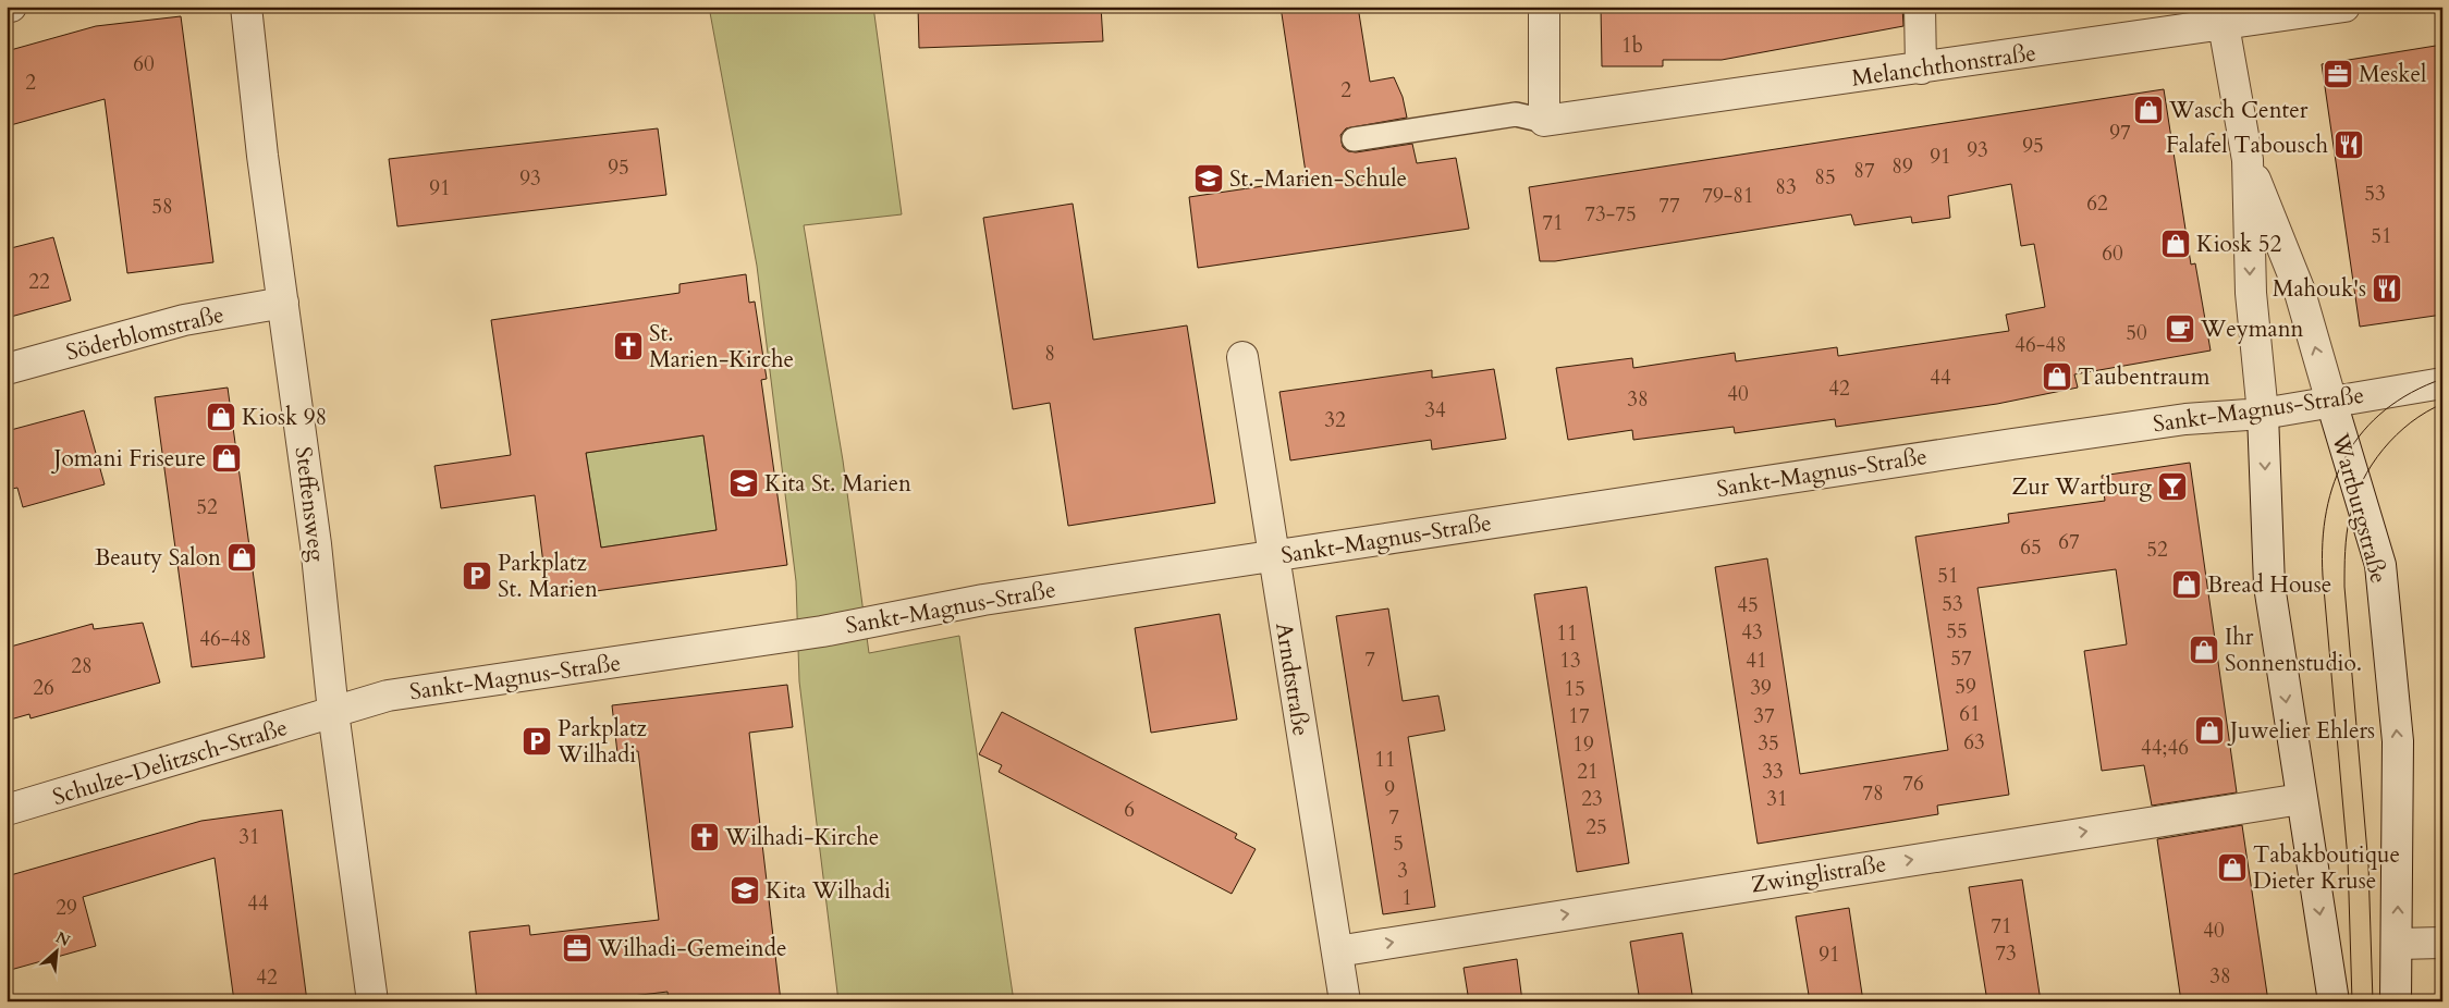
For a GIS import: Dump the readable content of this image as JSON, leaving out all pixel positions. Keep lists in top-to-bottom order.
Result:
{
  "streets": {
    "street": [
      "Melanchthonstraße",
      "Söderblomstraße",
      "Sankt-Magnus-Straße",
      "Steffensweg",
      "Wartburgstraße",
      "Arndtstraße",
      "Schulze-Delitzsch-Straße",
      "Zwinglistraße"
    ]
  },
  "crossings": [
    ["Melanchthonstraße", "Wartburgstraße"],
    ["Söderblomstraße", "Steffensweg"],
    ["Sankt-Magnus-Straße", "Steffensweg"],
    ["Sankt-Magnus-Straße", "Wartburgstraße"],
    ["Sankt-Magnus-Straße", "Arndtstraße"],
    ["Sankt-Magnus-Straße", "Schulze-Delitzsch-Straße"],
    ["Steffensweg", "Schulze-Delitzsch-Straße"],
    ["Wartburgstraße", "Zwinglistraße"],
    ["Arndtstraße", "Zwinglistraße"]
  ],
  "one_way": ["Zwinglistraße"],
  "places": {
    "office": ["Meskel", "Wilhadi-Gemeinde"],
    "shop": [
      "Wasch Center",
      "Kiosk 52",
      "Taubentraum",
      "Kiosk 98",
      "Jomani Friseure",
      "Beauty Salon",
      "Bread House",
      "Ihr Sonnenstudio.",
      "Juwelier Ehlers",
      "Tabakboutique Dieter Kruse"
    ],
    "restaurant": ["Falafel Tabousch", "Mahouk's"],
    "school or university": ["St.-Marien-Schule", "Kita St. Marien", "Kita Wilhadi"],
    "cafe": ["Weymann"],
    "church": ["St. Marien-Kirche", "Wilhadi-Kirche"],
    "bar": ["Zur Wartburg"],
    "parking": ["Parkplatz St. Marien", "Parkplatz Wilhadi"]
  },
  "house_numbers": [
    "1b",
    "60",
    "2",
    "2",
    "97",
    "95",
    "93",
    "91",
    "89",
    "95",
    "87",
    "85",
    "93",
    "83",
    "91",
    "53",
    "79-81",
    "62",
    "77",
    "58",
    "73-75",
    "71",
    "51",
    "60",
    "22",
    "50",
    "46-48",
    "8",
    "44",
    "42",
    "40",
    "38",
    "34",
    "32",
    "52",
    "67",
    "65",
    "52",
    "51",
    "53",
    "45",
    "55",
    "43",
    "11",
    "46-48",
    "57",
    "7",
    "13",
    "41",
    "28",
    "59",
    "26",
    "39",
    "15",
    "61",
    "17",
    "37",
    "63",
    "35",
    "19",
    "44;46",
    "11",
    "21",
    "33",
    "76",
    "9",
    "78",
    "23",
    "31",
    "6",
    "7",
    "25",
    "31",
    "5",
    "3",
    "1",
    "44",
    "29",
    "71",
    "40",
    "73",
    "91",
    "38",
    "42"
  ],
  "north": "top right"
}
